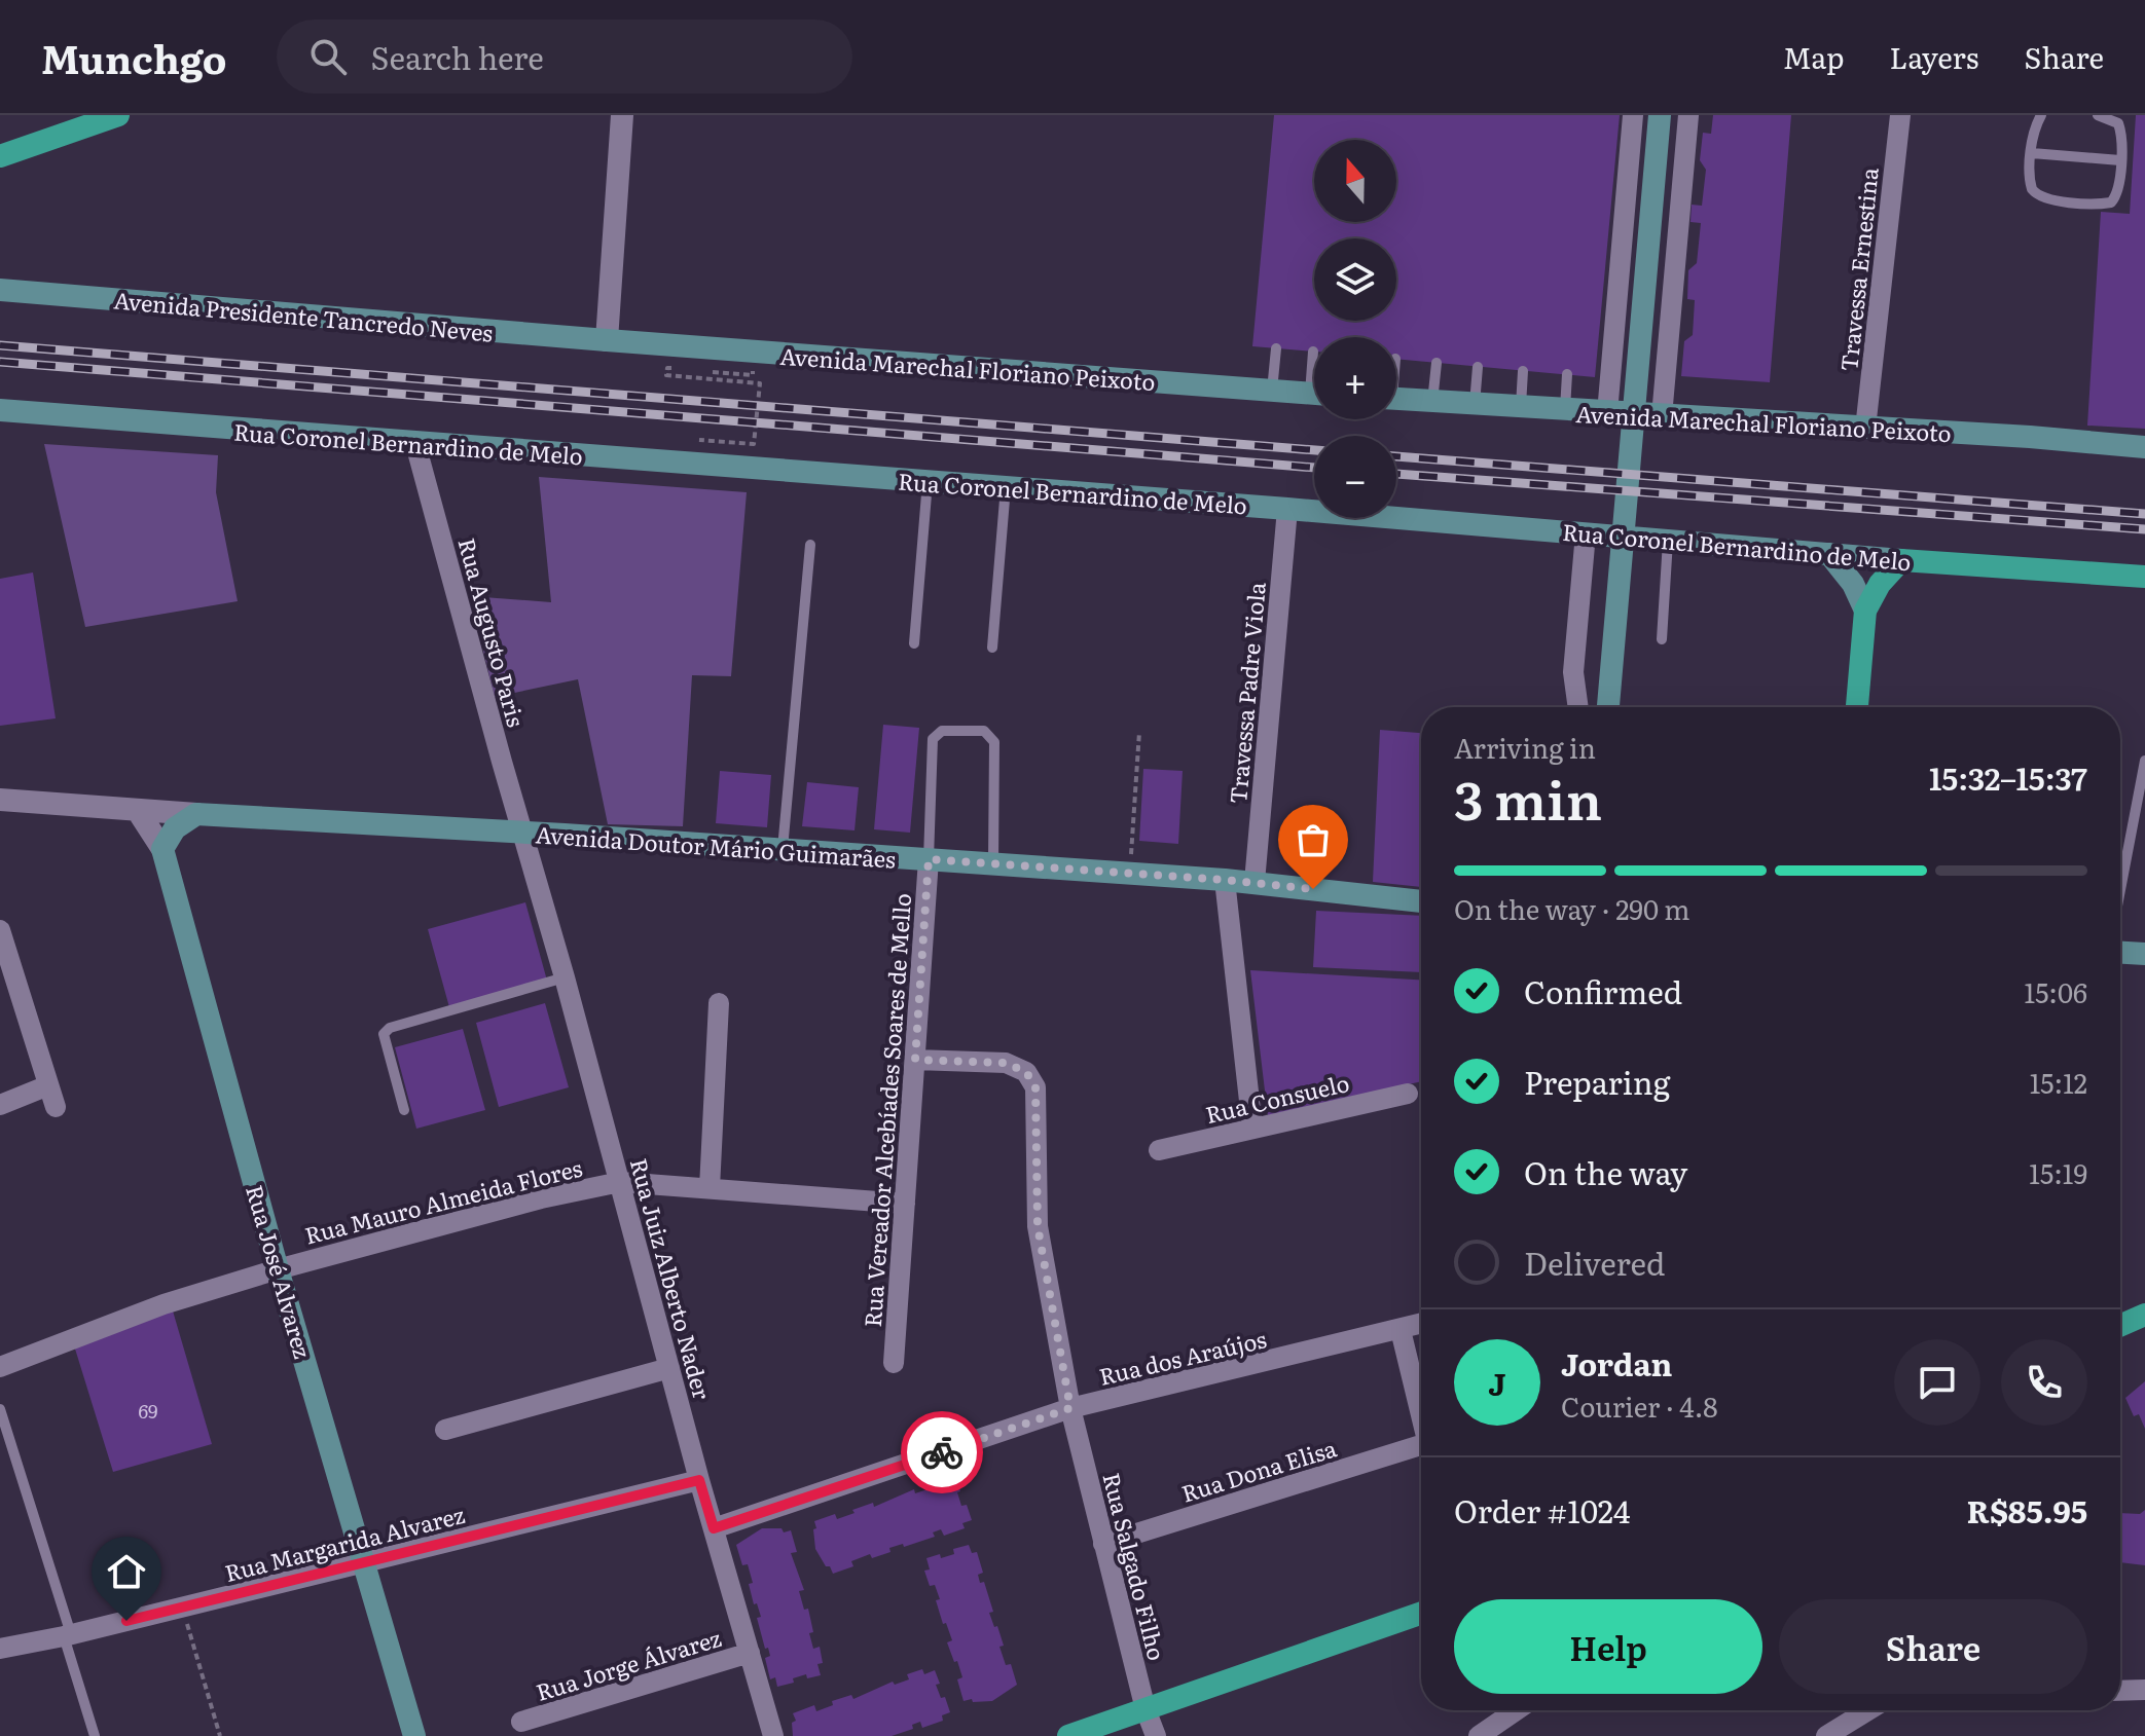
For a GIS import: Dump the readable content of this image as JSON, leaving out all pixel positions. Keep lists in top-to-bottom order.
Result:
{
  "streets": {
    "main road": [
      "Avenida Presidente Tancredo Neves",
      "Avenida Marechal Floriano Peixoto",
      "Rua Coronel Bernardino de Melo",
      "Avenida Doutor Mário Guimarães",
      "Rua José Alvarez"
    ],
    "street": [
      "Travessa Ernestina",
      "Rua Augusto Paris",
      "Travessa Padre Viola",
      "Rua Consuelo",
      "Rua Vereador Alcebíades Soares de Mello",
      "Rua Mauro Almeida Flores",
      "Rua Juiz Alberto Nader",
      "Rua dos Araújos",
      "Rua Dona Elisa",
      "Rua Margarida Alvarez",
      "Rua Salgado Filho",
      "Rua Jorge Álvarez"
    ]
  },
  "crossings": [
    ["Travessa Ernestina", "Avenida Marechal Floriano Peixoto"],
    ["Avenida Presidente Tancredo Neves", "Avenida Marechal Floriano Peixoto"],
    ["Rua Coronel Bernardino de Melo", "Rua Augusto Paris"],
    ["Rua Coronel Bernardino de Melo", "Travessa Padre Viola"],
    ["Rua Augusto Paris", "Avenida Doutor Mário Guimarães"],
    ["Rua Augusto Paris", "Rua Juiz Alberto Nader"],
    ["Travessa Padre Viola", "Avenida Doutor Mário Guimarães"],
    ["Avenida Doutor Mário Guimarães", "Rua Vereador Alcebíades Soares de Mello"],
    ["Avenida Doutor Mário Guimarães", "Rua José Alvarez"],
    ["Avenida Doutor Mário Guimarães", "Rua Juiz Alberto Nader"],
    ["Rua Vereador Alcebíades Soares de Mello", "Rua Mauro Almeida Flores"],
    ["Rua Vereador Alcebíades Soares de Mello", "Rua Salgado Filho"],
    ["Rua Mauro Almeida Flores", "Rua José Alvarez"],
    ["Rua Mauro Almeida Flores", "Rua Juiz Alberto Nader"],
    ["Rua José Alvarez", "Rua Margarida Alvarez"],
    ["Rua Juiz Alberto Nader", "Rua dos Araújos"],
    ["Rua Juiz Alberto Nader", "Rua Margarida Alvarez"],
    ["Rua Juiz Alberto Nader", "Rua Jorge Álvarez"],
    ["Rua dos Araújos", "Rua Salgado Filho"],
    ["Rua Dona Elisa", "Rua Salgado Filho"]
  ],
  "house_numbers": ["69"],
  "north": "top",
  "page": {
    "header": "Munchgo",
    "search": "Search here",
    "nav": ["Map", "Layers", "Share"],
    "map_buttons": ["+", "−"],
    "heading": ["3 min", "Arriving in", "15:32–15:37"],
    "panel": [
      "Jordan",
      "Courier · 4.8",
      "Order #1024",
      "R$85.95"
    ],
    "bar": "On the way · 290 m",
    "list": [
      ["Confirmed", "15:06"],
      ["Preparing", "15:12"],
      ["On the way", "15:19"],
      "Delivered"
    ],
    "round": "J",
    "buttons": ["Help", "Share"]
  }
}
